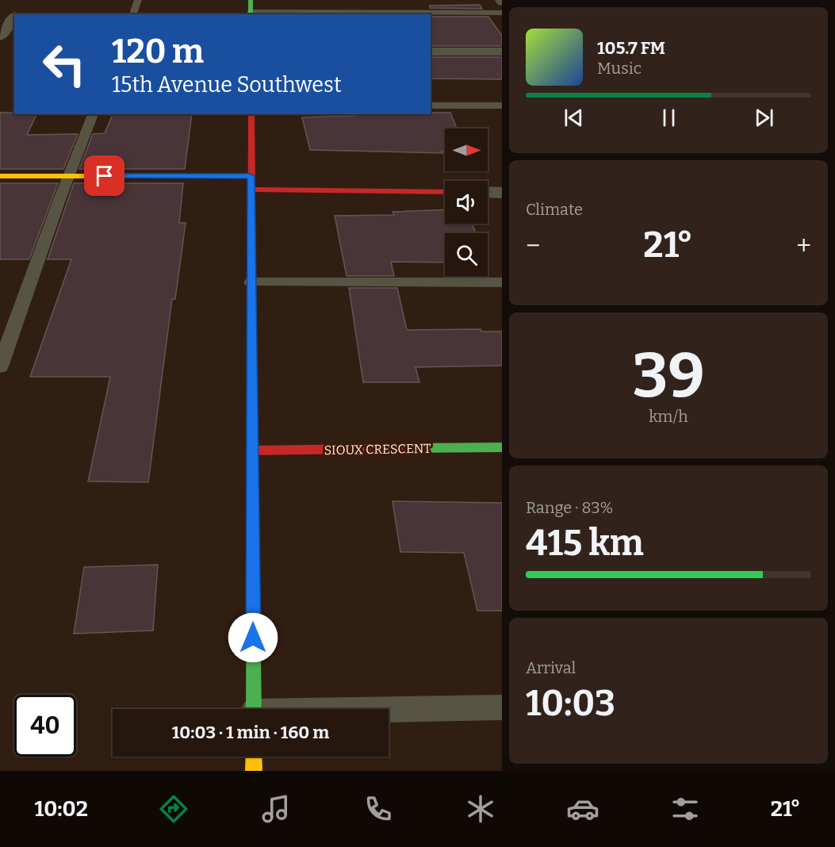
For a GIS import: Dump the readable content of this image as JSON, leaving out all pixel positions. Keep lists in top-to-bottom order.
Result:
{
  "streets": {
    "street": ["SIOUX CRESCENT"]
  },
  "north": "right",
  "page": {
    "turn": ["120 m", "15th Avenue Southwest"],
    "song": ["105.7 FM", "Music"],
    "tile": [
      "Climate",
      ["39", "km/h"],
      ["Range · 83%", "415 km"],
      ["Arrival", "10:03"]
    ],
    "heat": ["−", "21°", "+"],
    "limit": "40",
    "trip": "10:03 · 1 min · 160 m",
    "tabs": ["10:02", "21°"]
  }
}
